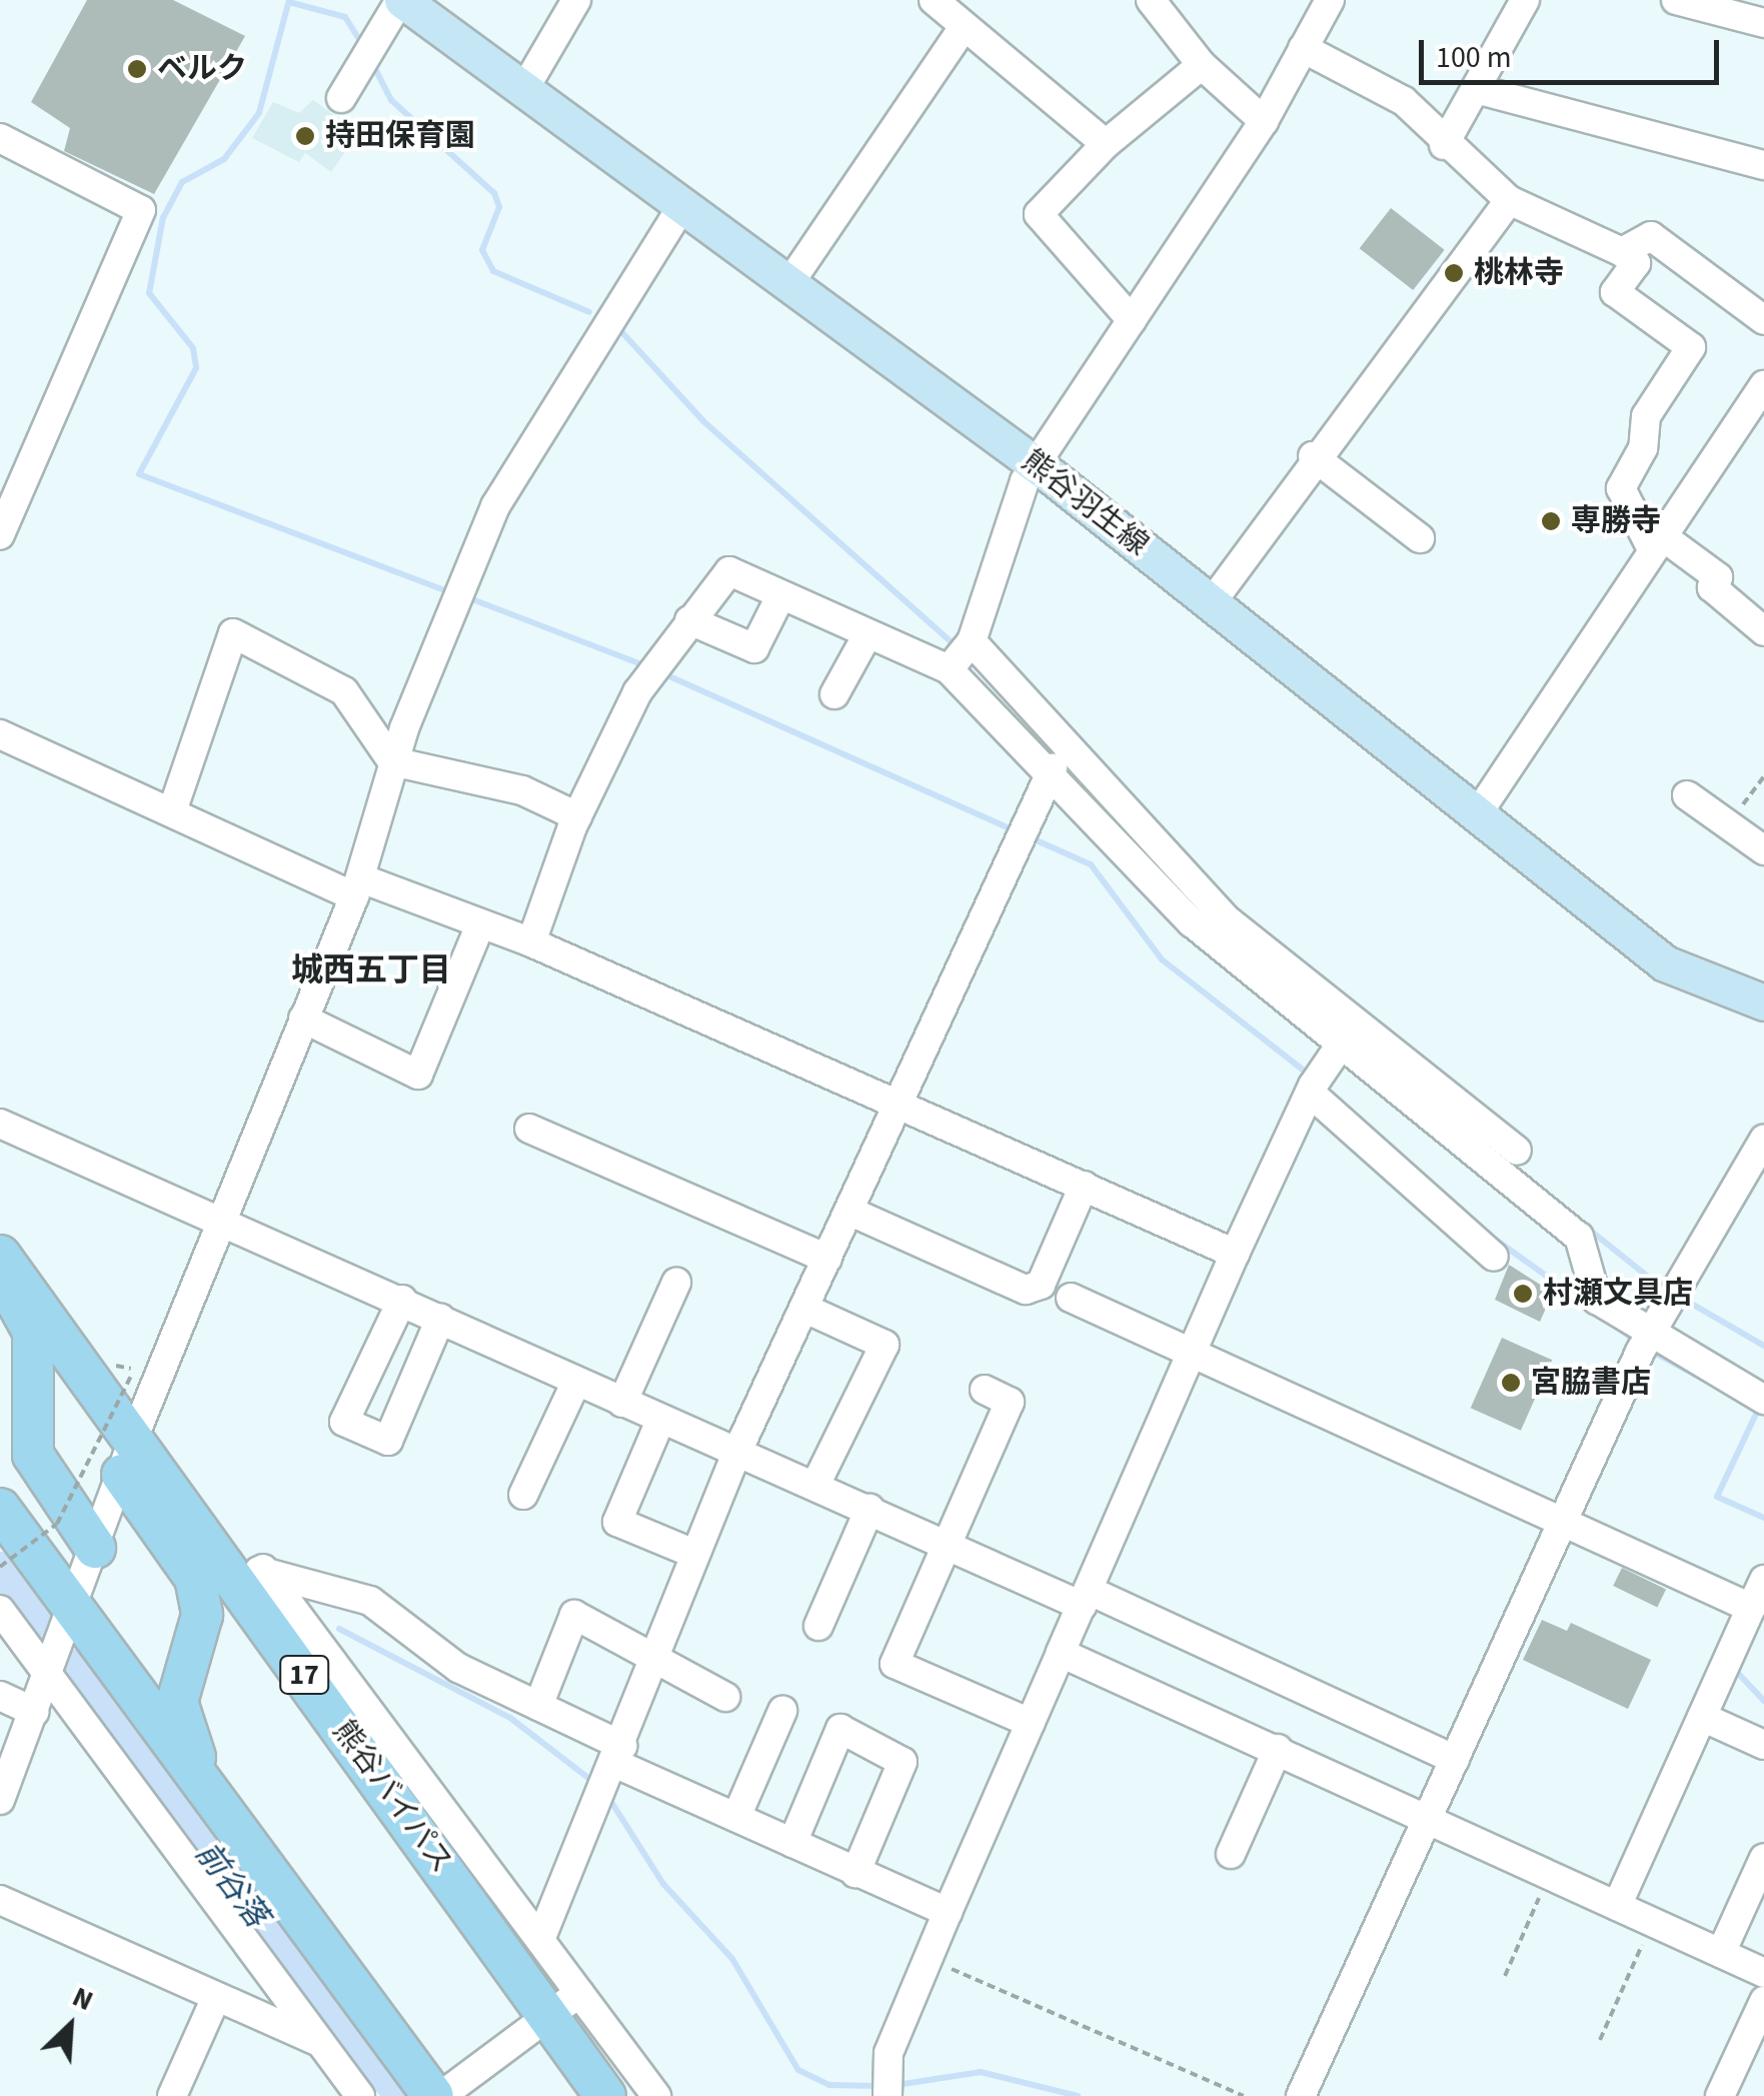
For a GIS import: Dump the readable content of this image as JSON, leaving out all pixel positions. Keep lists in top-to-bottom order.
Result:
{
  "streets": {
    "highway": ["17", "熊谷バイパス"],
    "main road": ["熊谷羽生線"]
  },
  "crossings": [
    ["17", "熊谷バイパス"]
  ],
  "districts": ["城西五丁目"],
  "water": ["前谷落"],
  "places": [
    "ベルク",
    "持田保育園",
    "桃林寺",
    "専勝寺",
    "村瀬文具店",
    "宮脇書店"
  ],
  "scale_bar": "100 m",
  "north": "top right"
}
